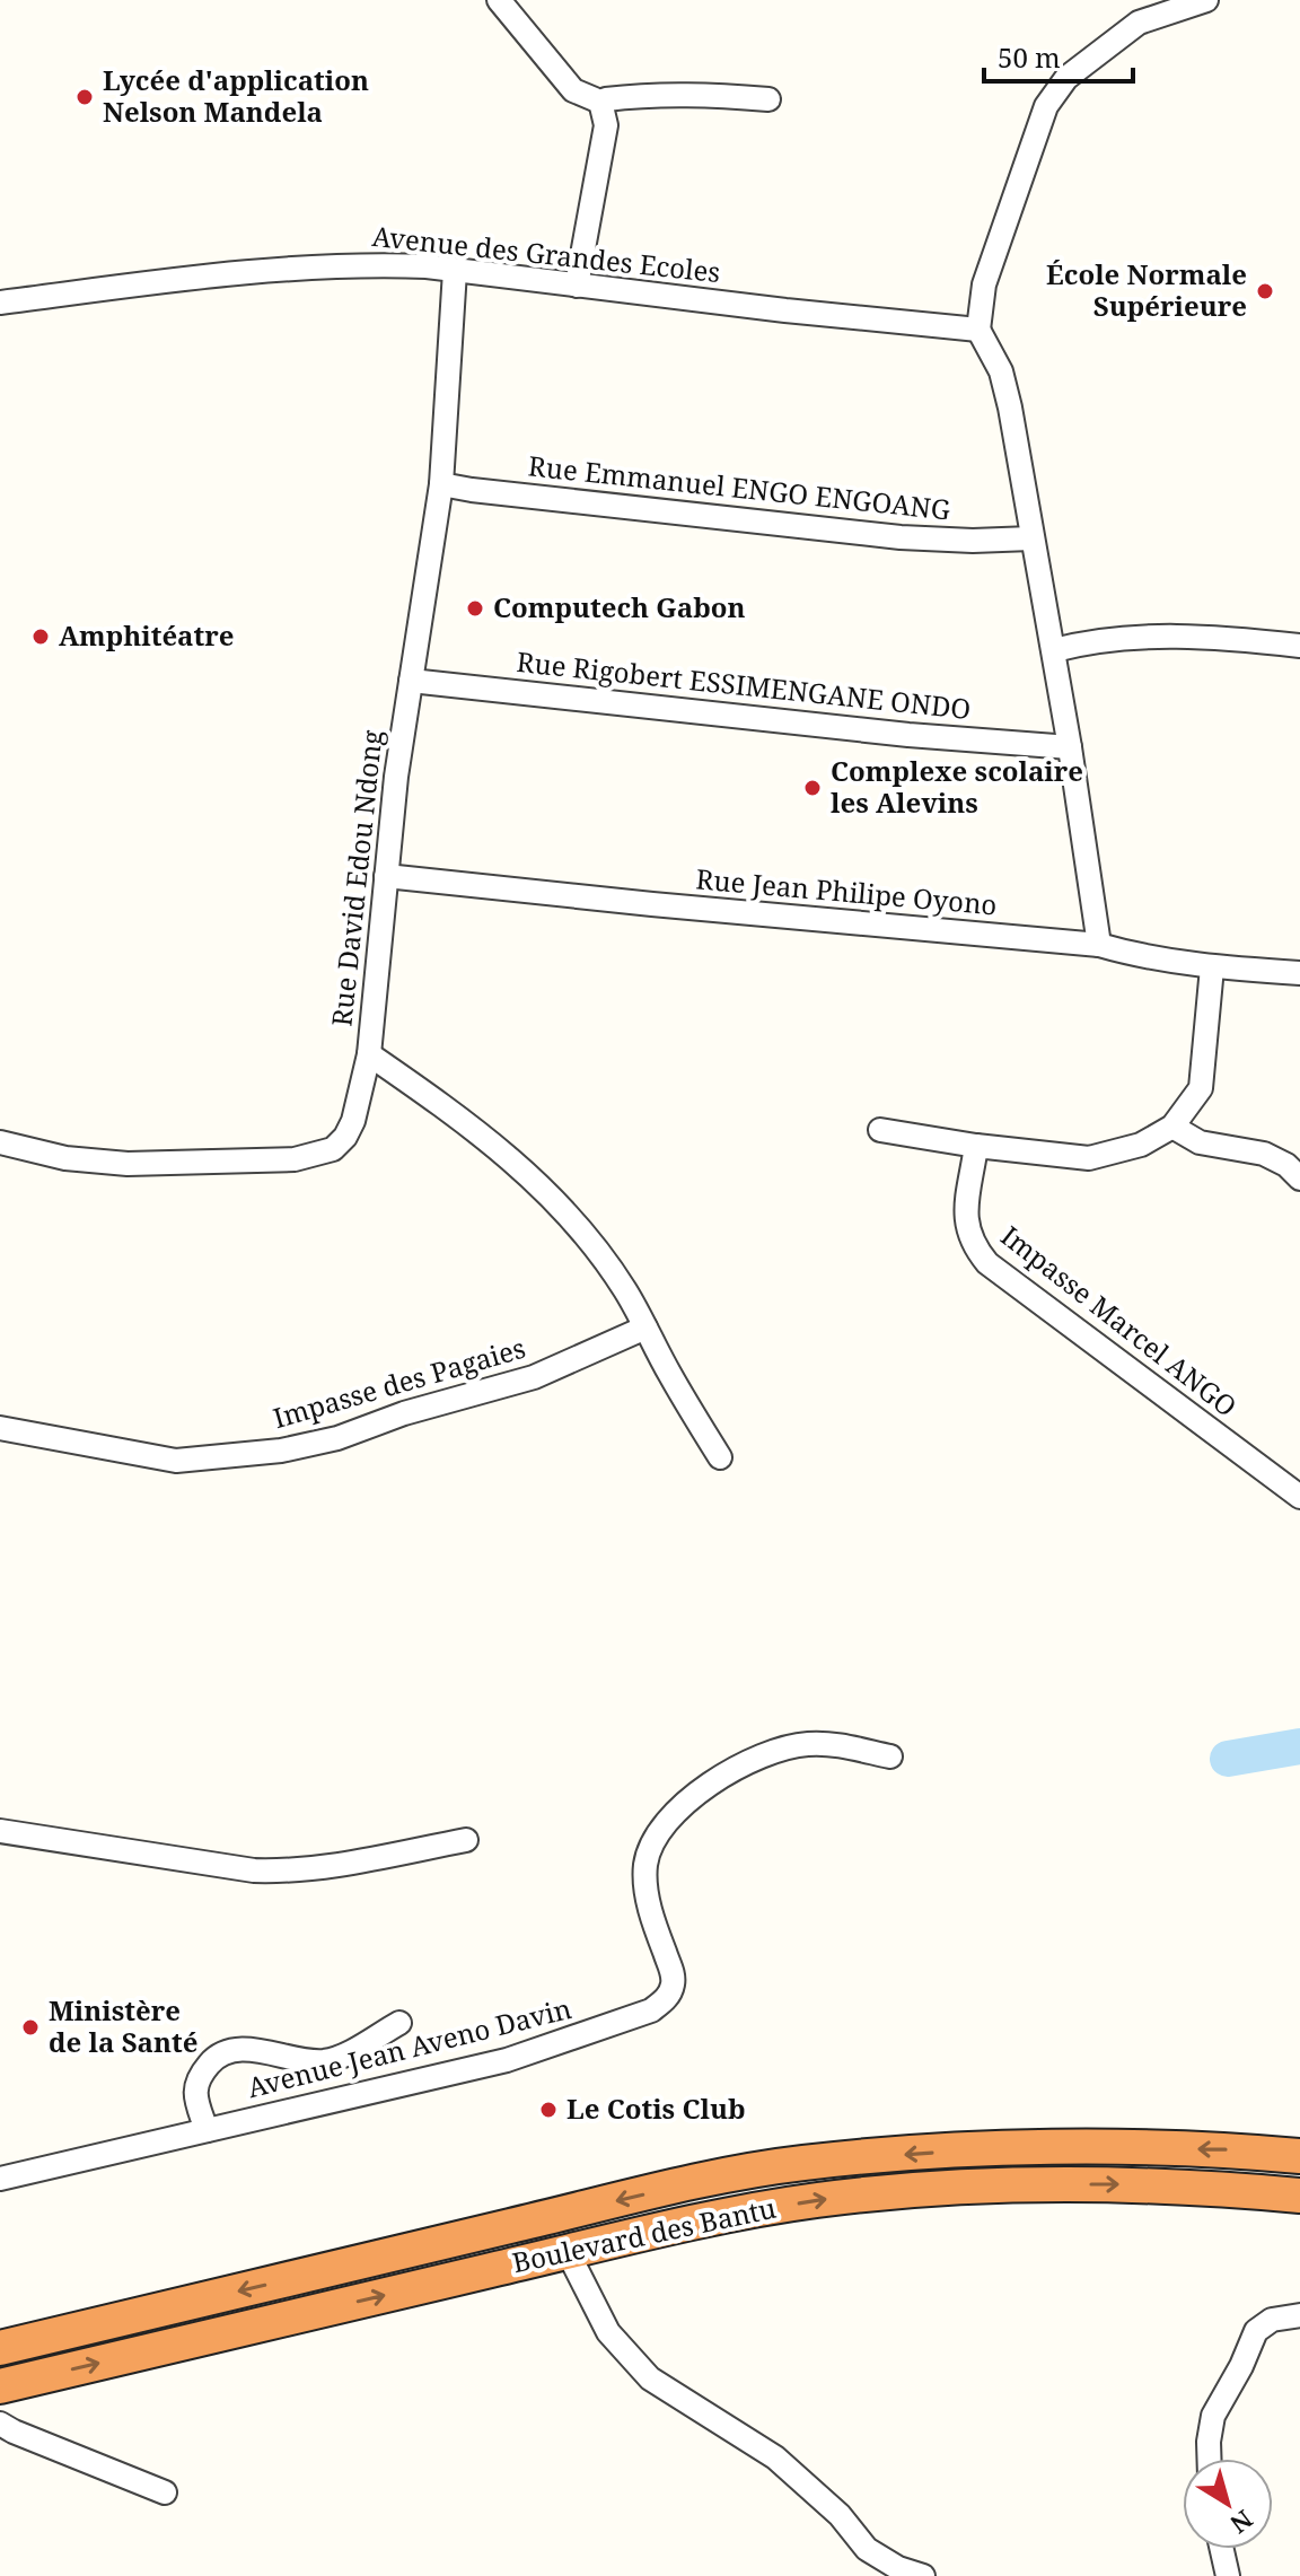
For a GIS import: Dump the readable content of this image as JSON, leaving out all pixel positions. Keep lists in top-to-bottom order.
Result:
{
  "streets": {
    "highway": ["Boulevard des Bantu"],
    "street": [
      "Avenue des Grandes Ecoles",
      "Rue Emmanuel ENGO ENGOANG",
      "Rue Rigobert ESSIMENGANE ONDO",
      "Rue David Edou Ndong",
      "Rue Jean Philipe Oyono",
      "Impasse Marcel ANGO",
      "Impasse des Pagaies",
      "Avenue Jean Aveno Davin"
    ]
  },
  "crossings": [
    ["Avenue des Grandes Ecoles", "Rue David Edou Ndong"],
    ["Rue Emmanuel ENGO ENGOANG", "Rue David Edou Ndong"],
    ["Rue Rigobert ESSIMENGANE ONDO", "Rue David Edou Ndong"],
    ["Rue David Edou Ndong", "Rue Jean Philipe Oyono"]
  ],
  "places": [
    "Lycée d'application Nelson Mandela",
    "École Normale Supérieure",
    "Computech Gabon",
    "Amphitéatre",
    "Complexe scolaire les Alevins",
    "Ministère de la Santé",
    "Le Cotis Club"
  ],
  "scale_bar": "50 m",
  "north": "bottom right"
}
